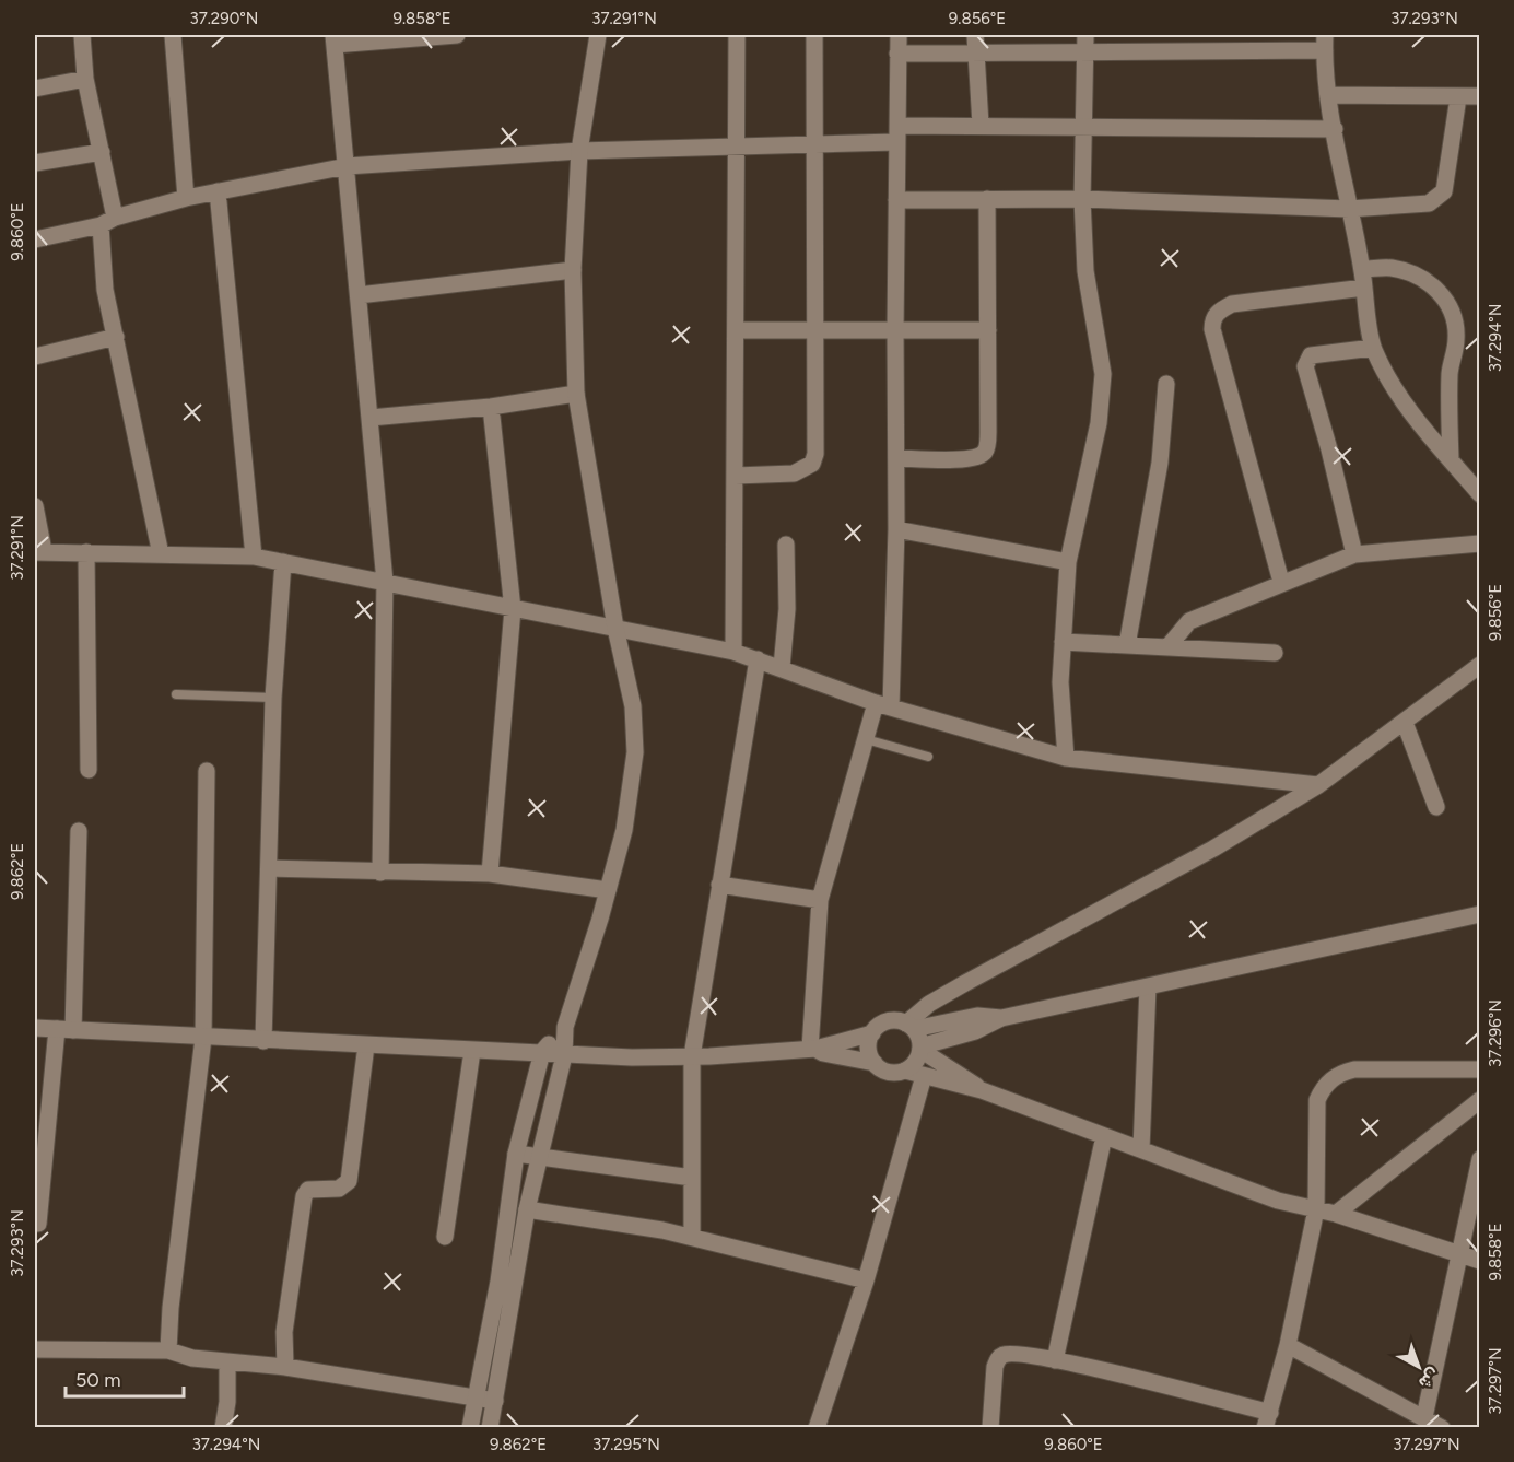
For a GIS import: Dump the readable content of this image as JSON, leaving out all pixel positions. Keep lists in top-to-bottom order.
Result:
{
  "scale_bar": "50 m",
  "north": "bottom right",
  "coordinates": [
    "37.290°N",
    "9.858°E",
    "37.291°N",
    "9.856°E",
    "37.293°N",
    "9.860°E",
    "37.294°N",
    "9.862°E",
    "37.296°N",
    "37.297°N",
    "37.295°N"
  ]
}
